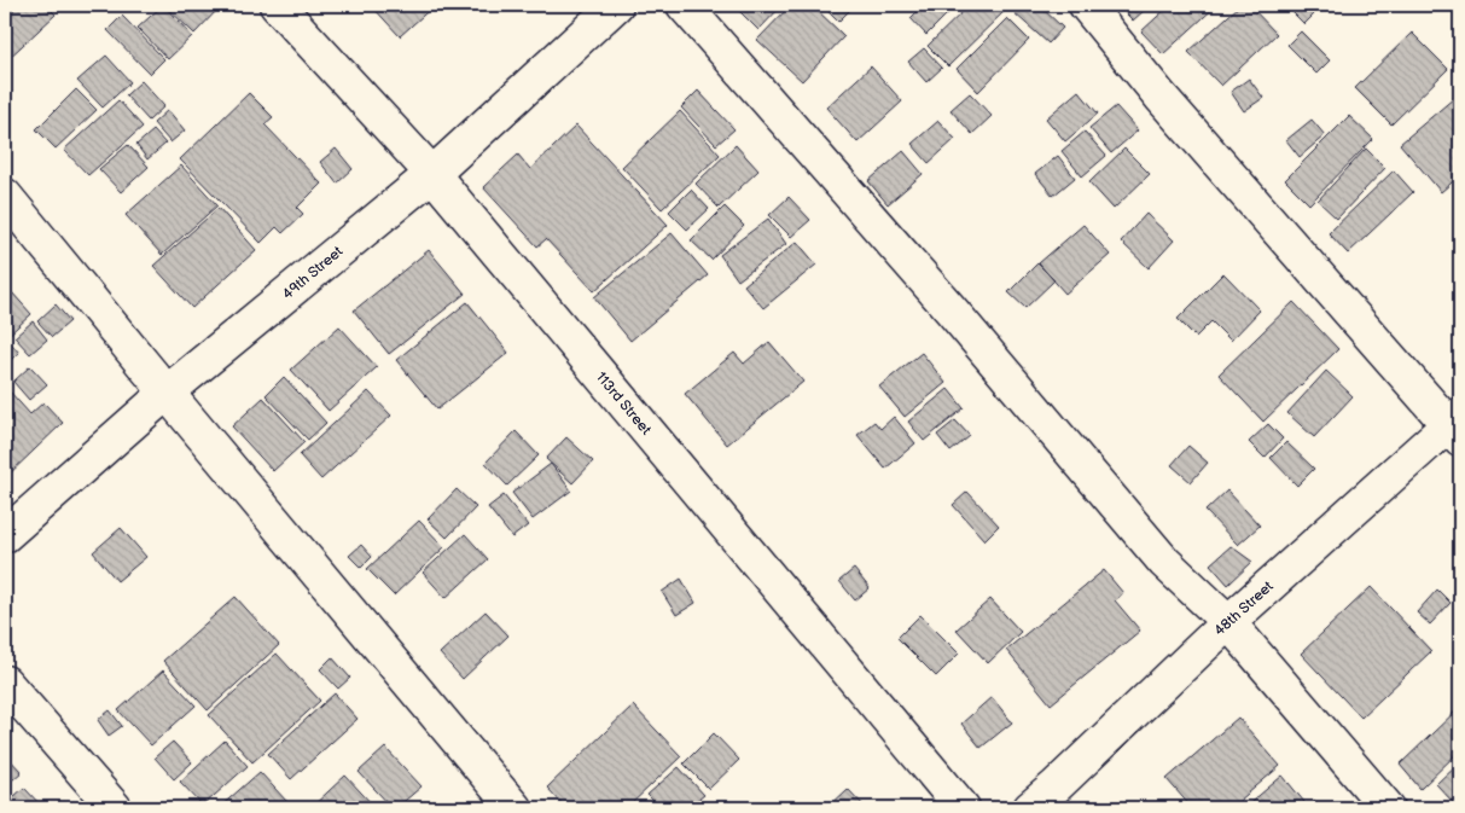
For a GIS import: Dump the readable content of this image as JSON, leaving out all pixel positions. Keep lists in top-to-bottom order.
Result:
{
  "streets": {
    "street": ["49th Street", "113rd Street", "48th Street"]
  },
  "crossings": [
    ["49th Street", "113rd Street"]
  ]
}
